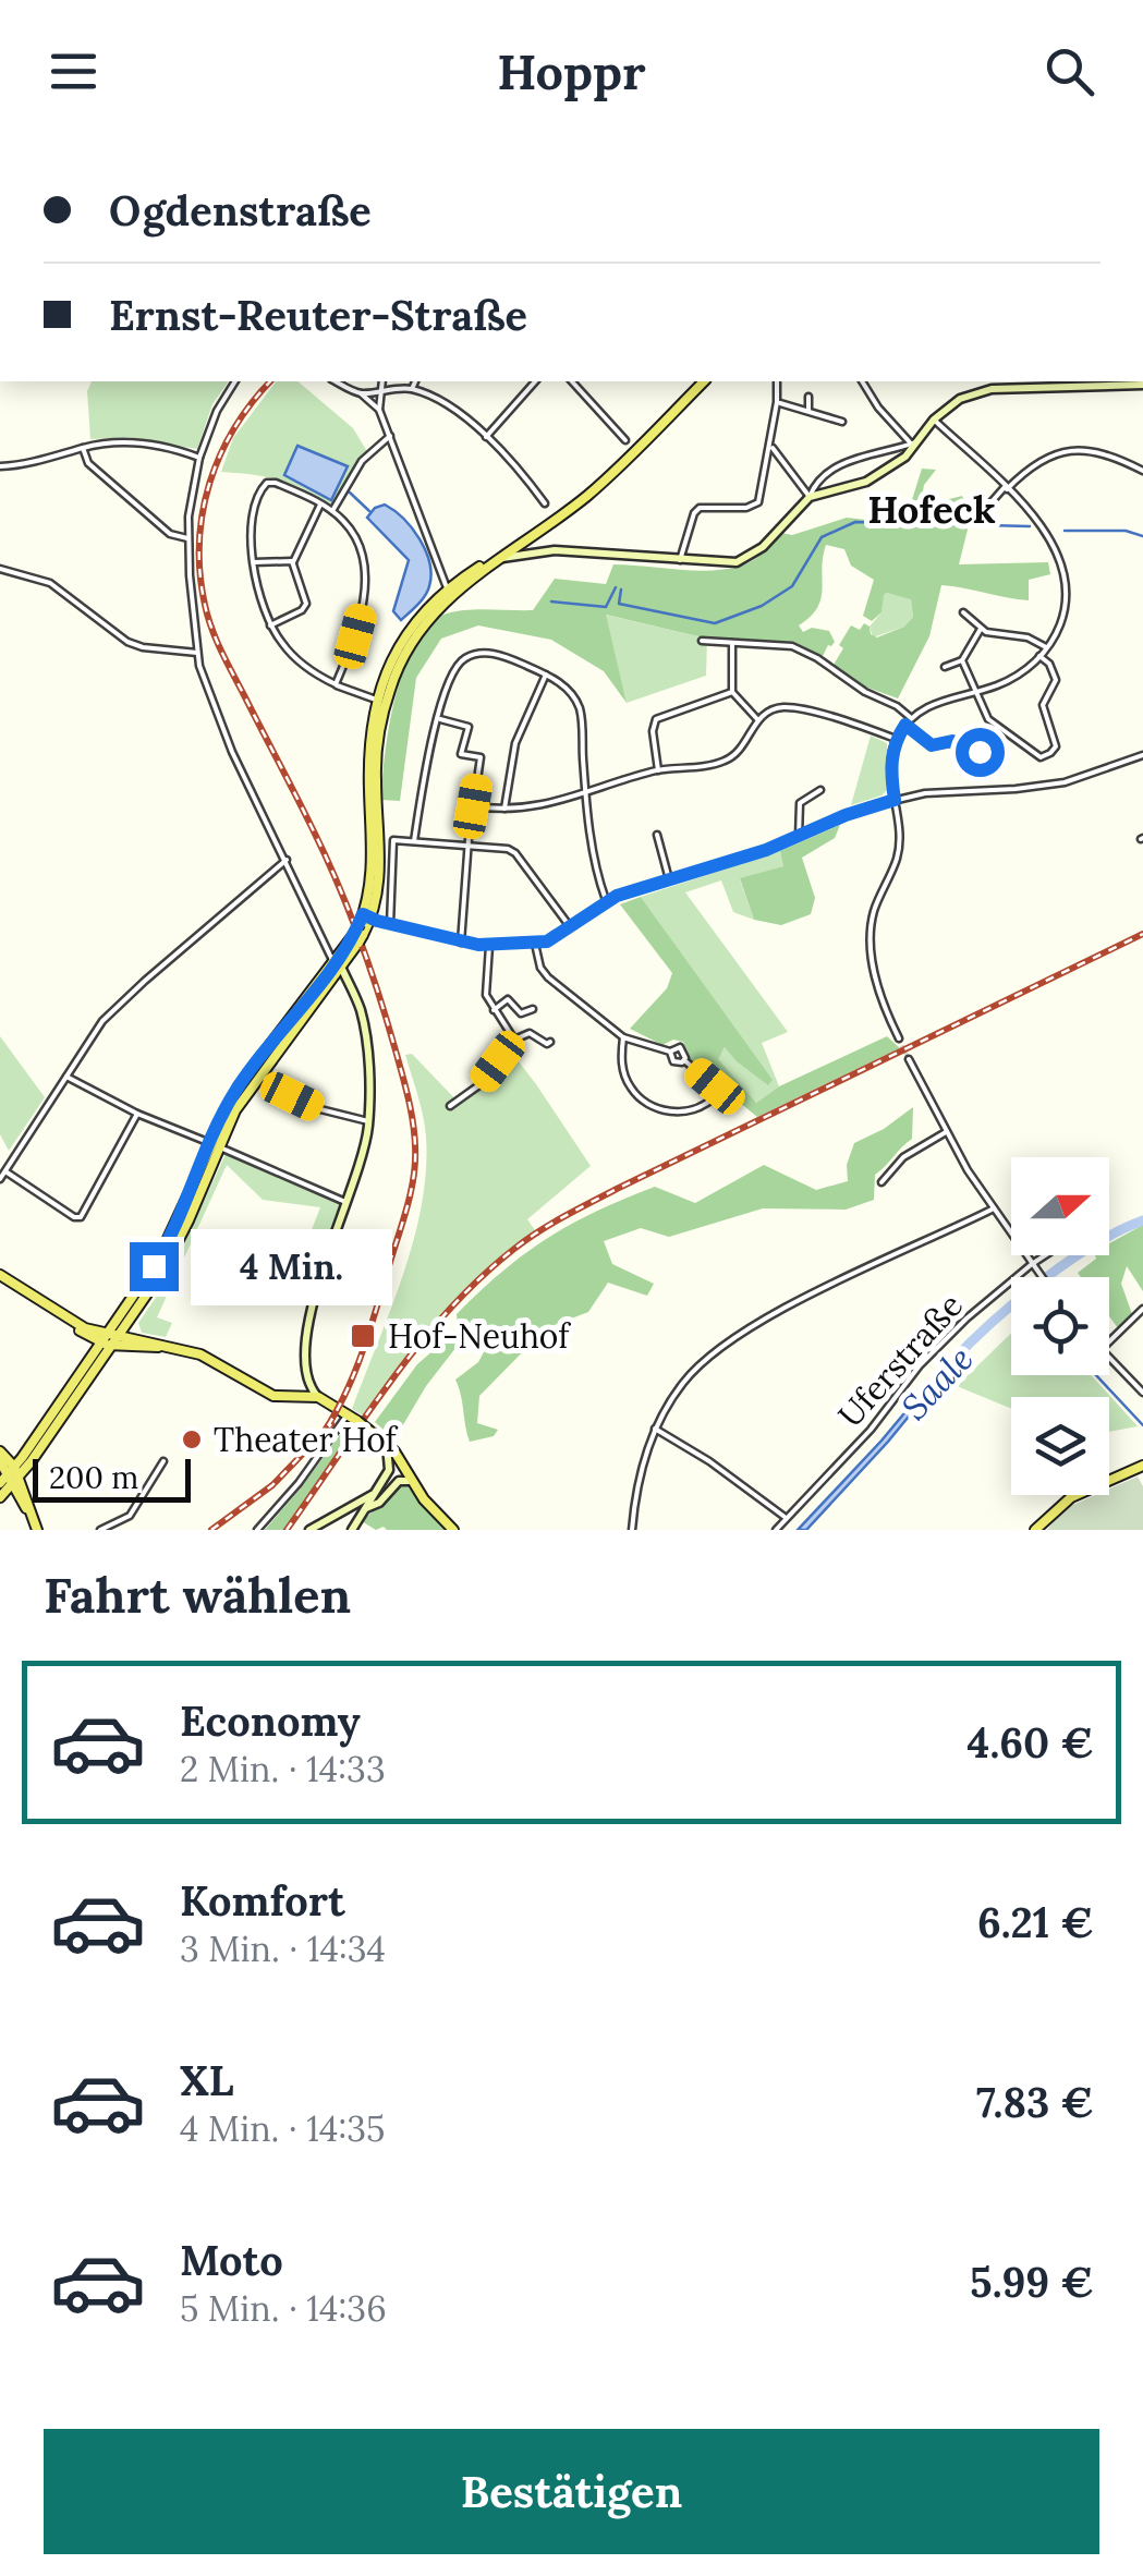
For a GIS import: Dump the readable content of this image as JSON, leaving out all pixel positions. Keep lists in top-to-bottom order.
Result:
{
  "streets": {
    "street": ["Uferstraße"]
  },
  "districts": ["Hofeck"],
  "water": ["Saale"],
  "places": {
    "transit": ["Hof-Neuhof"],
    "other": ["Theater Hof"]
  },
  "scale_bar": "200 m",
  "north": "right",
  "page": {
    "header": "Hoppr",
    "banner": ["Ogdenstraße", "Ernst-Reuter-Straße"],
    "bubble": "4 Min.",
    "scale": "200 m",
    "heading": "Fahrt wählen",
    "list": [
      {
        "name": "Economy",
        "note": "2 Min. · 14:33",
        "value": "4.60 €"
      },
      {
        "name": "Komfort",
        "note": "3 Min. · 14:34",
        "value": "6.21 €"
      },
      {
        "name": "XL",
        "note": "4 Min. · 14:35",
        "value": "7.83 €"
      },
      {
        "name": "Moto",
        "note": "5 Min. · 14:36",
        "value": "5.99 €"
      }
    ],
    "buttons": "Bestätigen"
  }
}
